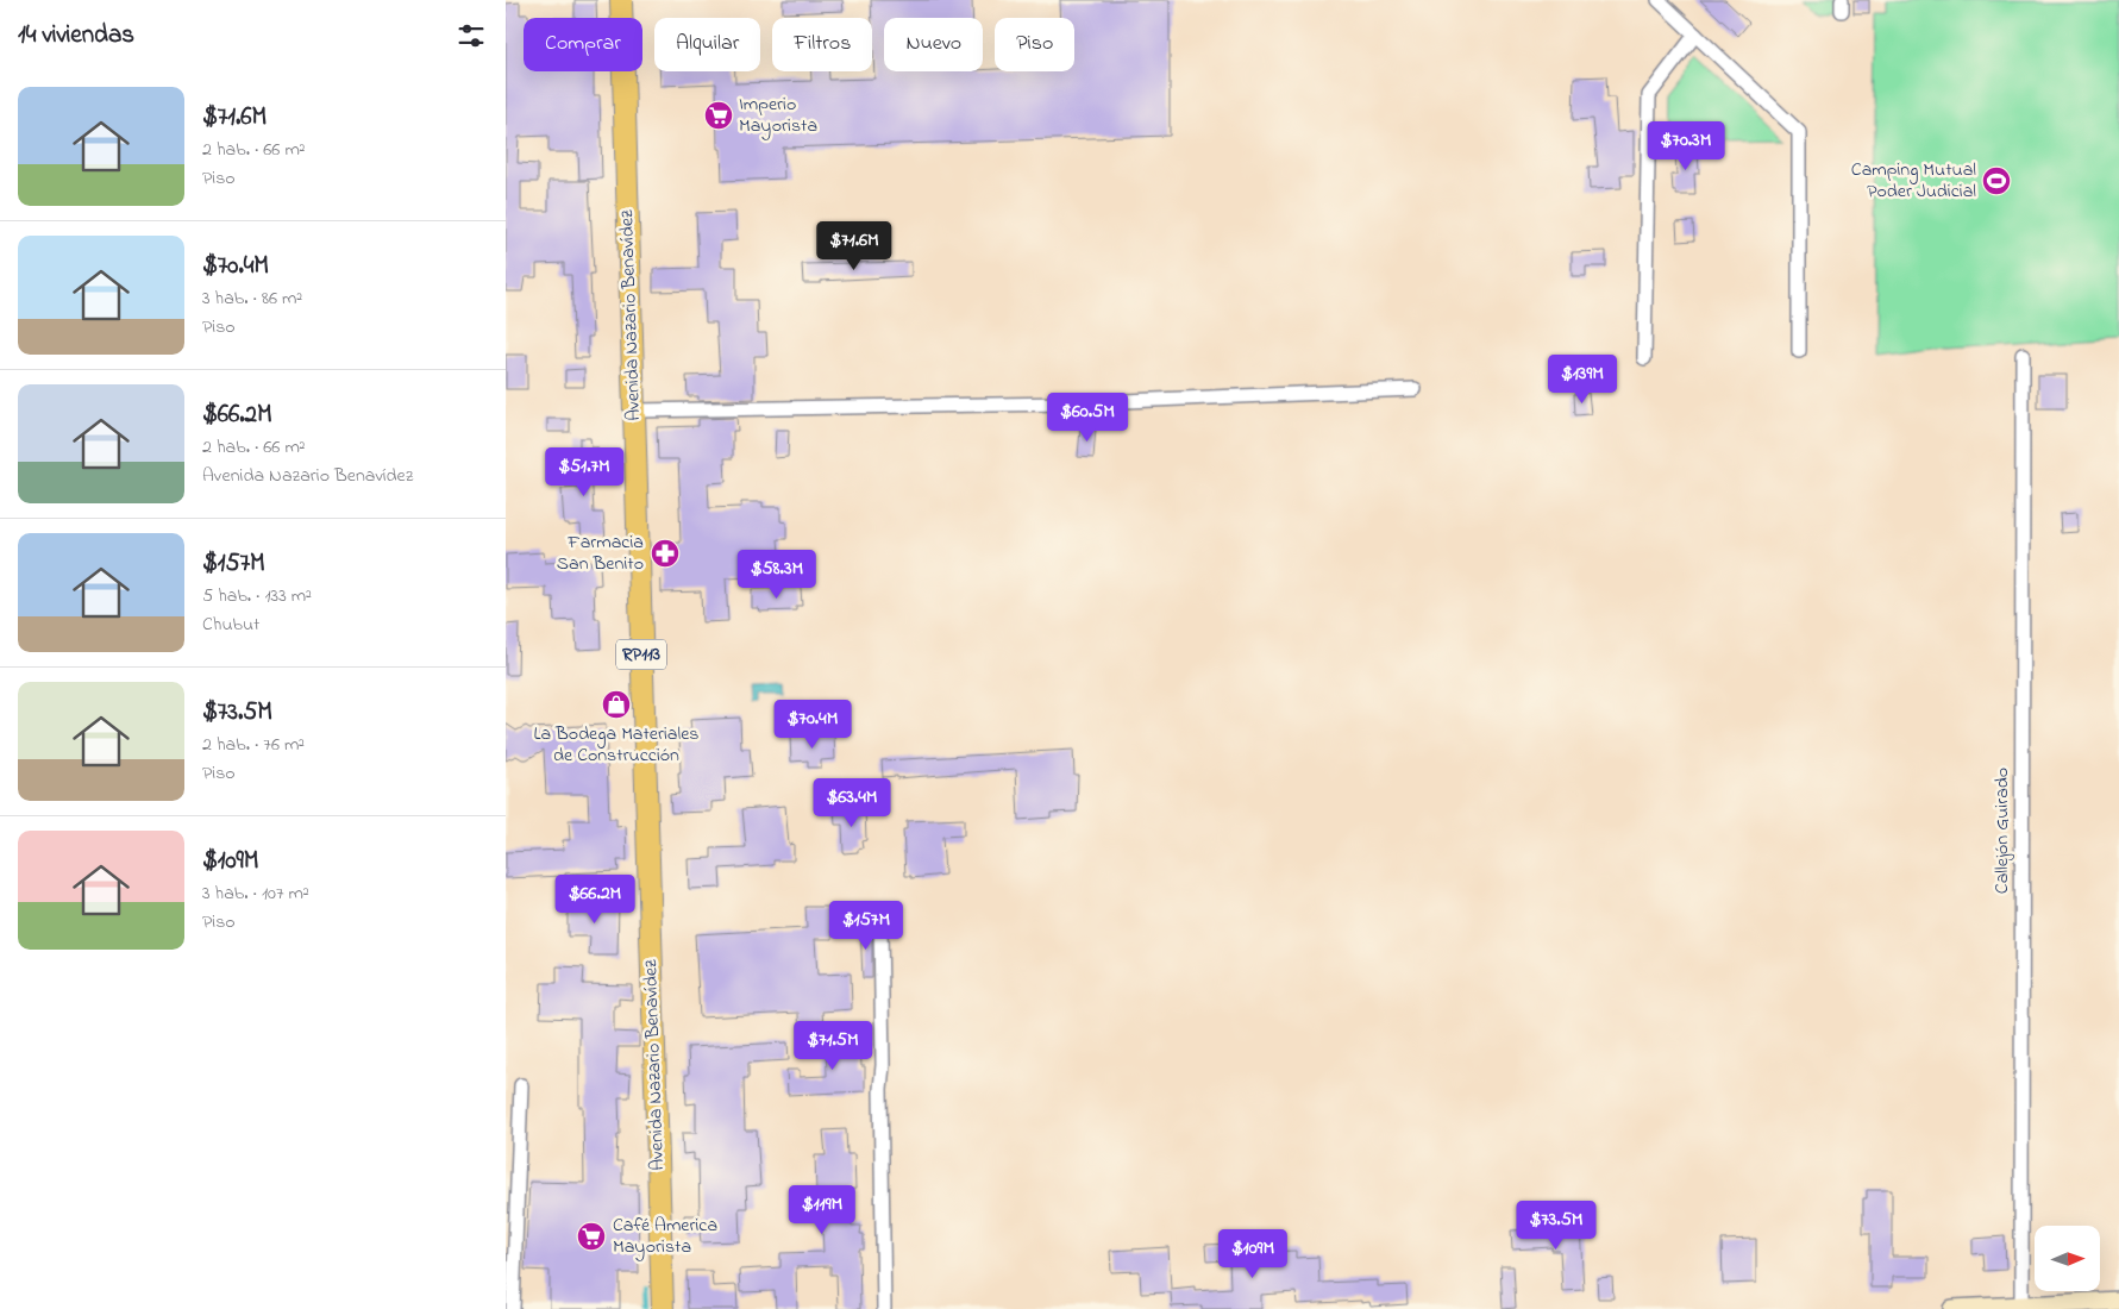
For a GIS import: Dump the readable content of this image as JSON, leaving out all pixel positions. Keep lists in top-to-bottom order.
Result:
{
  "streets": {
    "main road": ["Avenida Nazario Benavídez", "RP113"],
    "street": ["Callejón Guirado"]
  },
  "places": {
    "supermarket": ["Imperio Mayorista", "Café America Mayorista"],
    "sports": ["Camping Mutual Poder Judicial"],
    "pharmacy": ["Farmacia San Benito"],
    "shop": ["La Bodega Materiales de Construcción"]
  },
  "north": "right",
  "page": {
    "heading": "14 viviendas",
    "chip": [
      "Comprar",
      "Alquilar",
      "Filtros",
      "Nuevo",
      "Piso"
    ],
    "list": [
      {
        "name": "$71.6M",
        "note": "2 hab. · 66 m² · Piso"
      },
      {
        "name": "$70.4M",
        "note": "3 hab. · 86 m² · Piso"
      },
      {
        "name": "$66.2M",
        "note": "2 hab. · 66 m² · Avenida Nazario Benavídez"
      },
      {
        "name": "$157M",
        "note": "5 hab. · 133 m² · Chubut"
      },
      {
        "name": "$73.5M",
        "note": "2 hab. · 76 m² · Piso"
      },
      {
        "name": "$109M",
        "note": "3 hab. · 107 m² · Piso"
      }
    ],
    "price": [
      "$70.3M",
      "$71.6M",
      "$139M",
      "$60.5M",
      "$51.7M",
      "$58.3M",
      "$70.4M",
      "$63.4M",
      "$66.2M",
      "$157M",
      "$71.5M",
      "$119M",
      "$73.5M",
      "$109M"
    ]
  }
}
